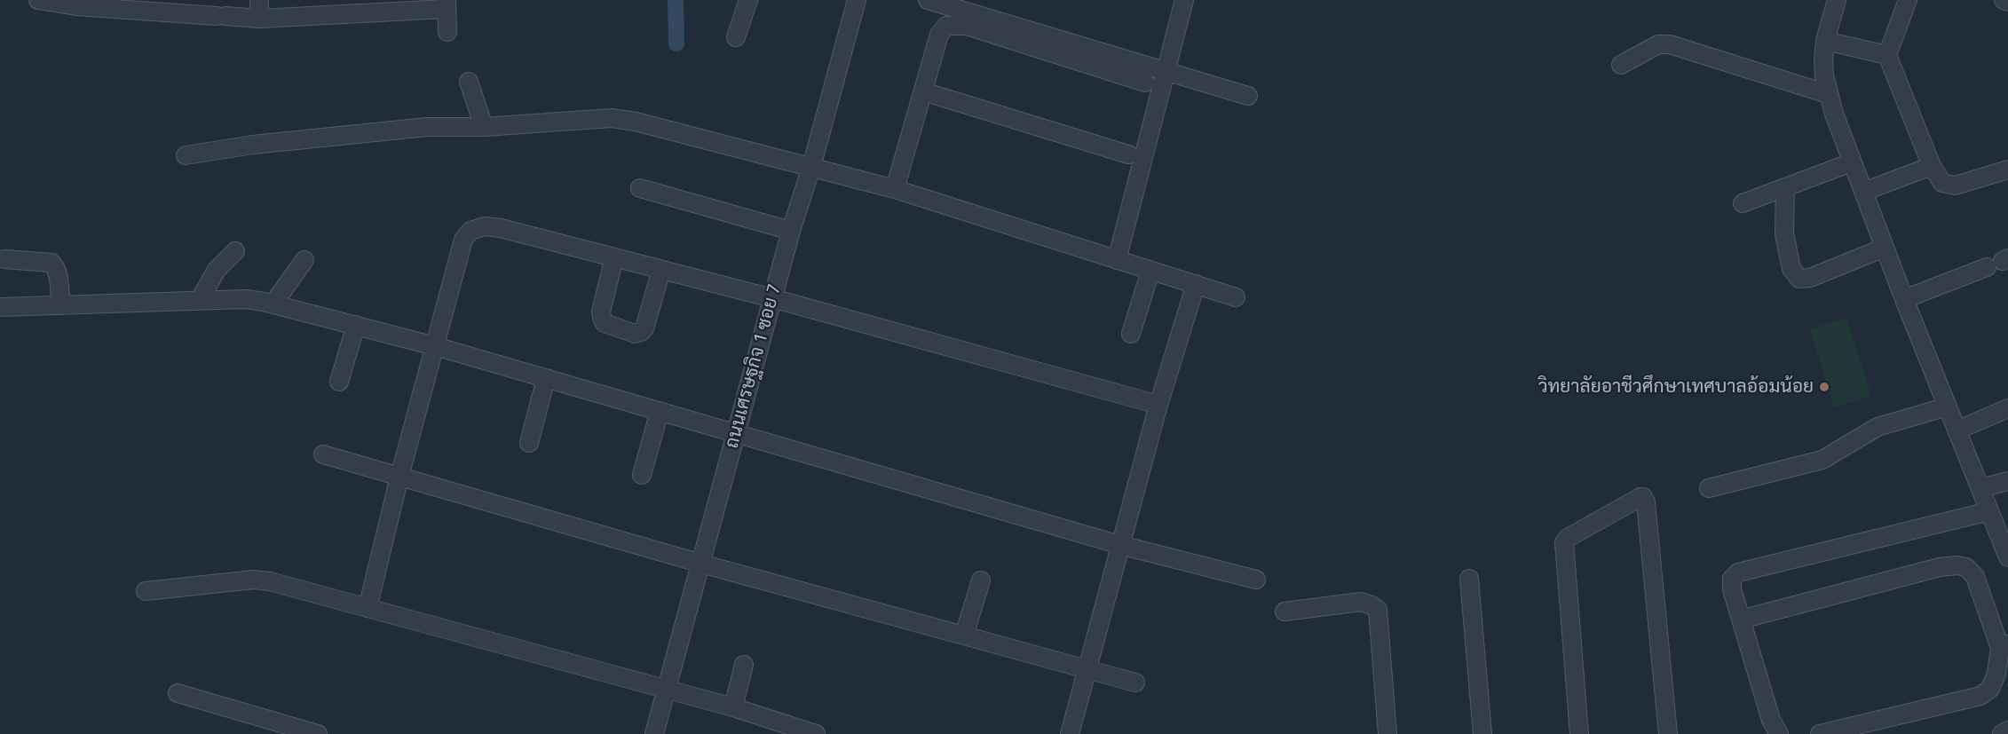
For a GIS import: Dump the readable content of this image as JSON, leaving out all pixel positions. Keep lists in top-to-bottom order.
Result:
{
  "streets": {
    "street": ["ถนนเศรษฐกิจ 1 ซอย 7"]
  },
  "places": ["วิทยาลัยอาชีวศึกษาเทศบาลอ้อมน้อย"]
}
